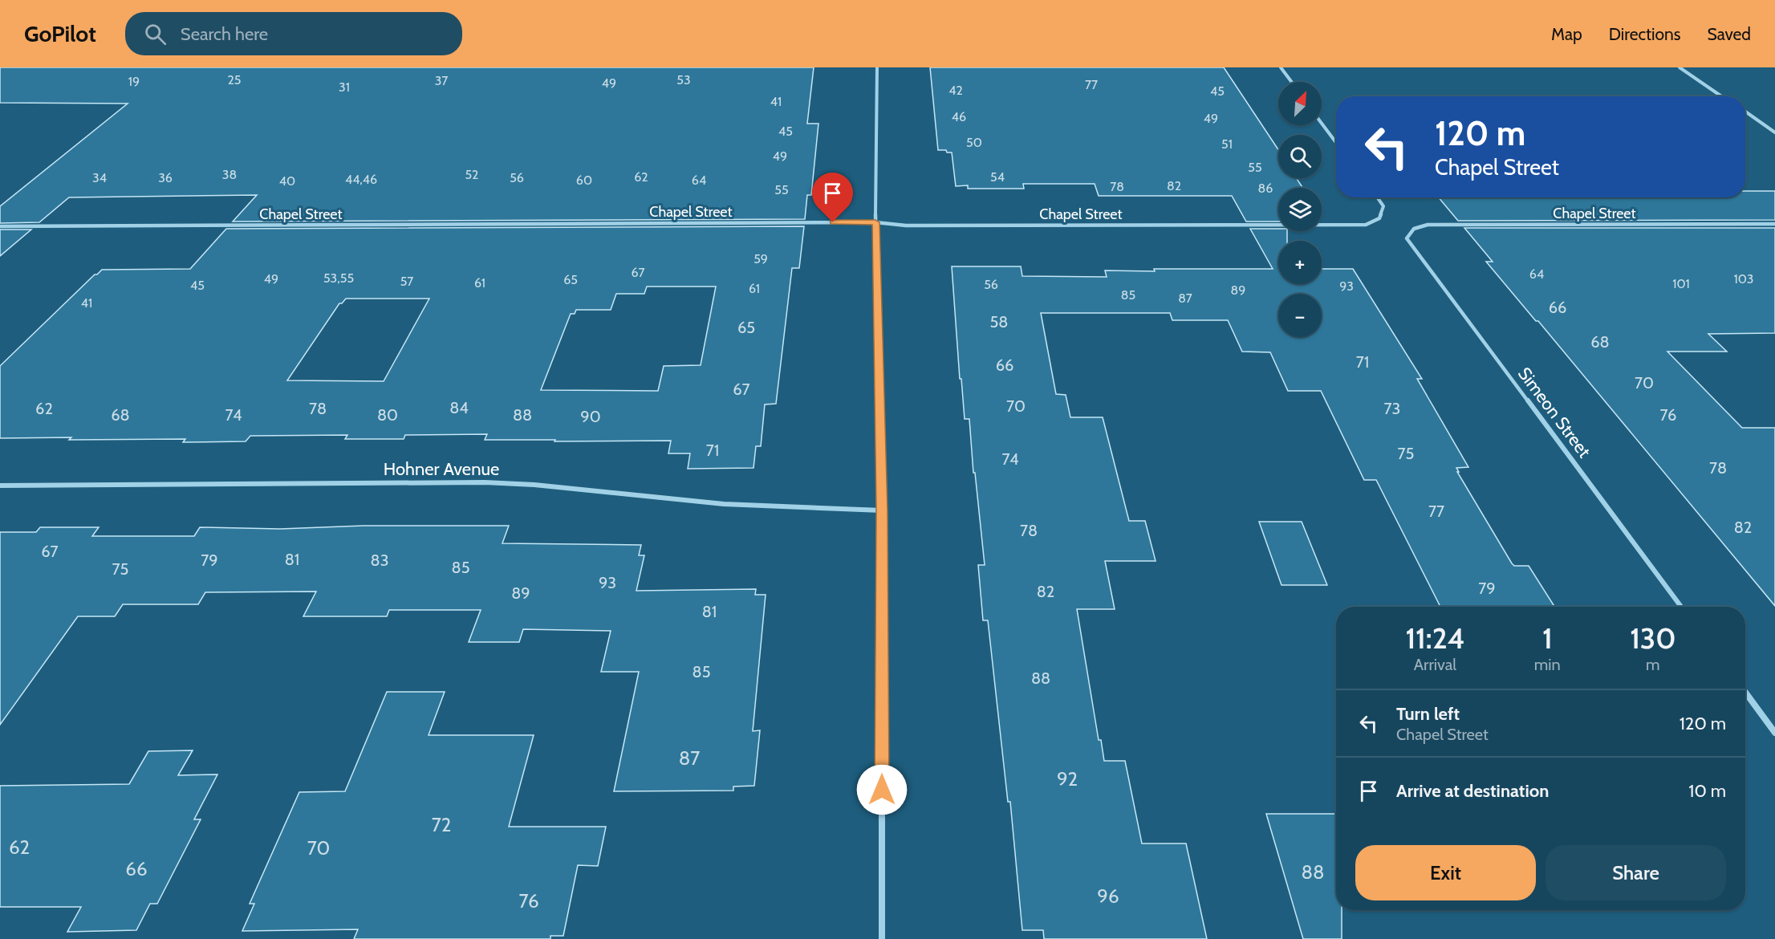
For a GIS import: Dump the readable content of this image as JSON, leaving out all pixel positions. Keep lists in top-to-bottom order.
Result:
{
  "streets": {
    "street": ["Chapel Street", "Simeon Street", "Hohner Avenue"]
  },
  "crossings": [
    ["Chapel Street", "Simeon Street"]
  ],
  "house_numbers": [
    "25",
    "53",
    "37",
    "19",
    "49",
    "77",
    "31",
    "42",
    "45",
    "41",
    "46",
    "49",
    "45",
    "50",
    "51",
    "49",
    "55",
    "38",
    "52",
    "62",
    "54",
    "34",
    "36",
    "56",
    "44,46",
    "60",
    "64",
    "40",
    "82",
    "78",
    "86",
    "55",
    "59",
    "67",
    "64",
    "53,55",
    "49",
    "103",
    "65",
    "57",
    "61",
    "101",
    "56",
    "45",
    "93",
    "61",
    "89",
    "85",
    "87",
    "41",
    "66",
    "58",
    "65",
    "68",
    "71",
    "66",
    "70",
    "67",
    "70",
    "84",
    "62",
    "78",
    "73",
    "68",
    "74",
    "80",
    "88",
    "76",
    "90",
    "71",
    "75",
    "74",
    "78",
    "77",
    "82",
    "78",
    "67",
    "81",
    "79",
    "83",
    "85",
    "75",
    "93",
    "79",
    "82",
    "89",
    "81",
    "85",
    "88",
    "87",
    "92",
    "72",
    "62",
    "70",
    "66",
    "88",
    "96",
    "76"
  ],
  "north": "top right",
  "page": {
    "header": "GoPilot",
    "search": "Search here",
    "nav": ["Map", "Directions", "Saved"],
    "map_buttons": ["+", "−"],
    "turn": ["120 m", "Chapel Street"],
    "eta": [
      "11:24",
      "Arrival",
      "1",
      "min",
      "130",
      "m"
    ],
    "list": [
      {
        "name": "Turn left",
        "note": "Chapel Street",
        "value": "120 m"
      },
      {
        "name": "Arrive at destination",
        "value": "10 m"
      }
    ],
    "buttons": ["Exit", "Share"]
  }
}
